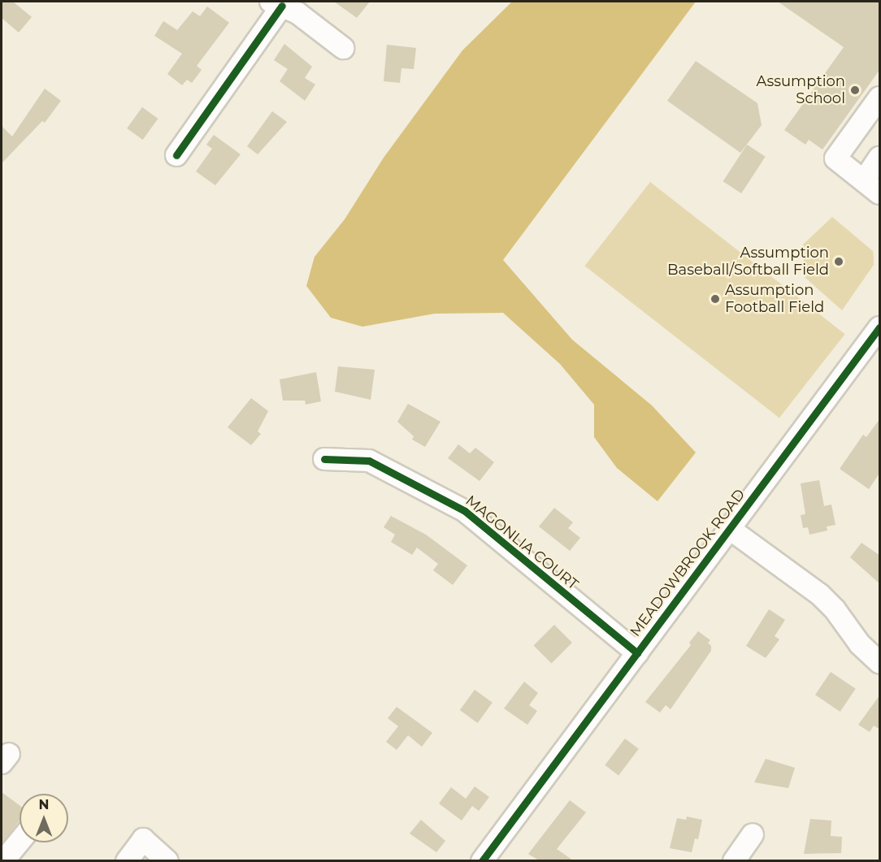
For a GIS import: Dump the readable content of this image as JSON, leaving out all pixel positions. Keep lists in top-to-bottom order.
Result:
{
  "streets": {
    "street": ["MAGONLIA COURT", "MEADOWBROOK ROAD"]
  },
  "crossings": [
    ["MAGONLIA COURT", "MEADOWBROOK ROAD"]
  ],
  "places": ["Assumption School", "Assumption Baseball/Softball Field", "Assumption Football Field"],
  "north": "top"
}
